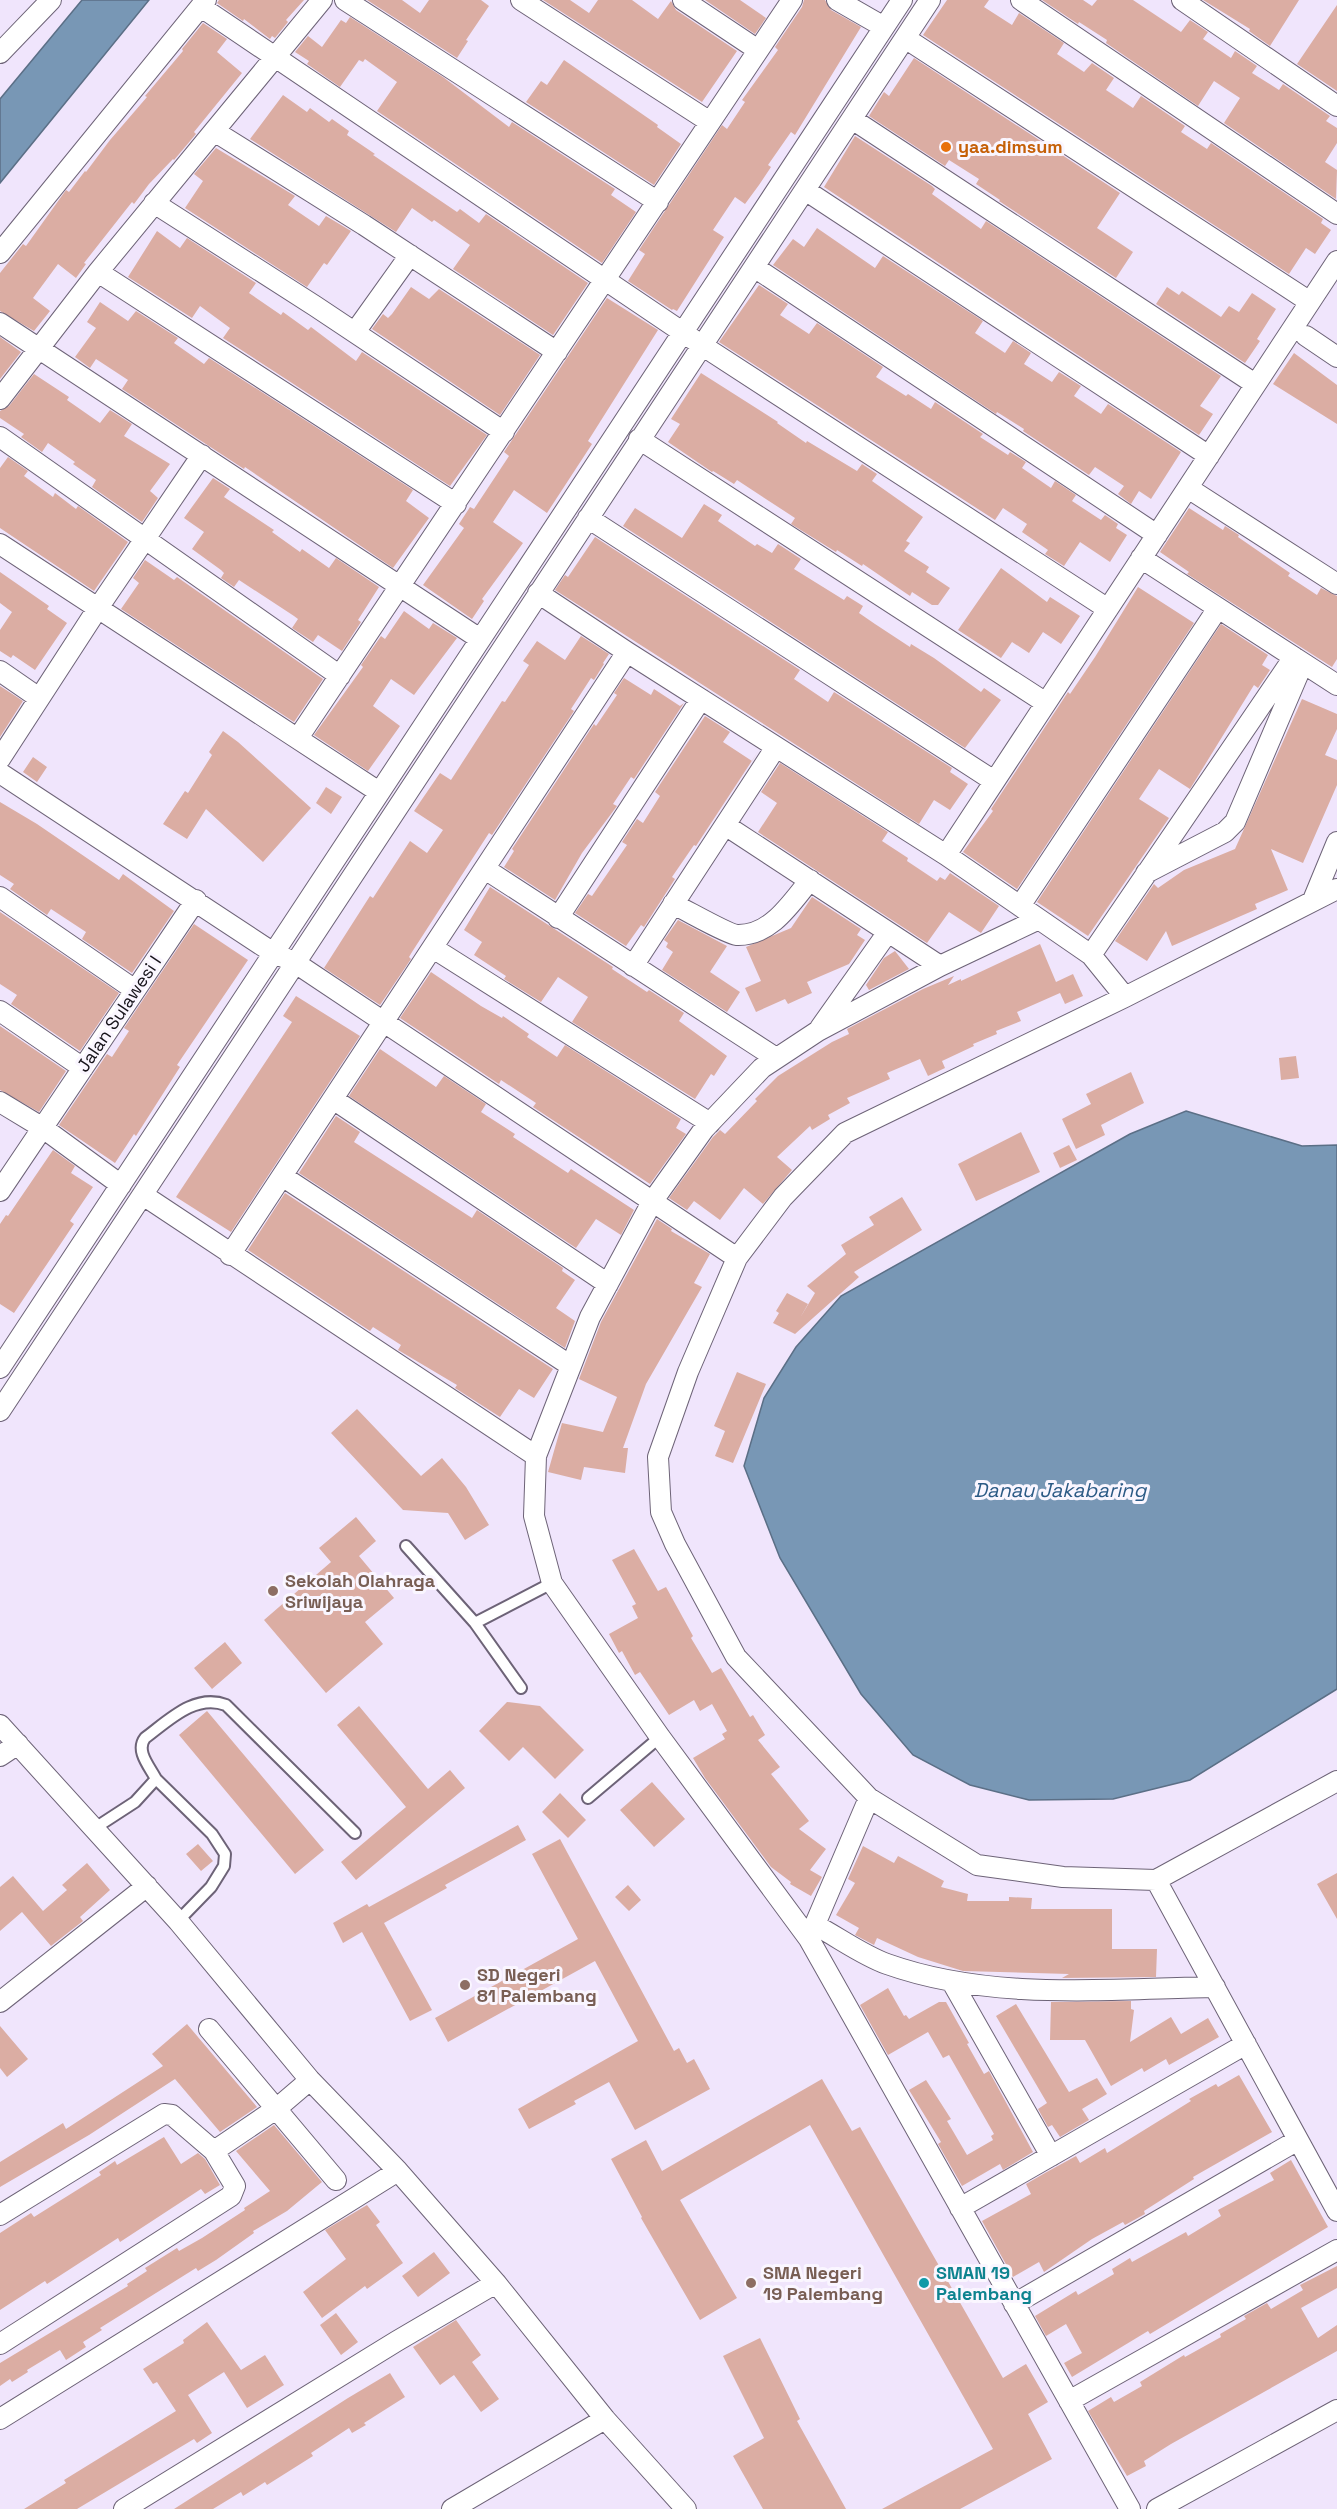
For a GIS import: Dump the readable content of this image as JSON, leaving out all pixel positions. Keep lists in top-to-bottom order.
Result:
{
  "streets": {
    "street": ["Jalan Sulawesi I"]
  },
  "water": ["Danau Jakabaring"],
  "places": [
    "yaa.dimsum",
    "Sekolah Olahraga Sriwijaya",
    "SD Negeri 81 Palembang",
    "SMA Negeri 19 Palembang",
    "SMAN 19 Palembang"
  ]
}
